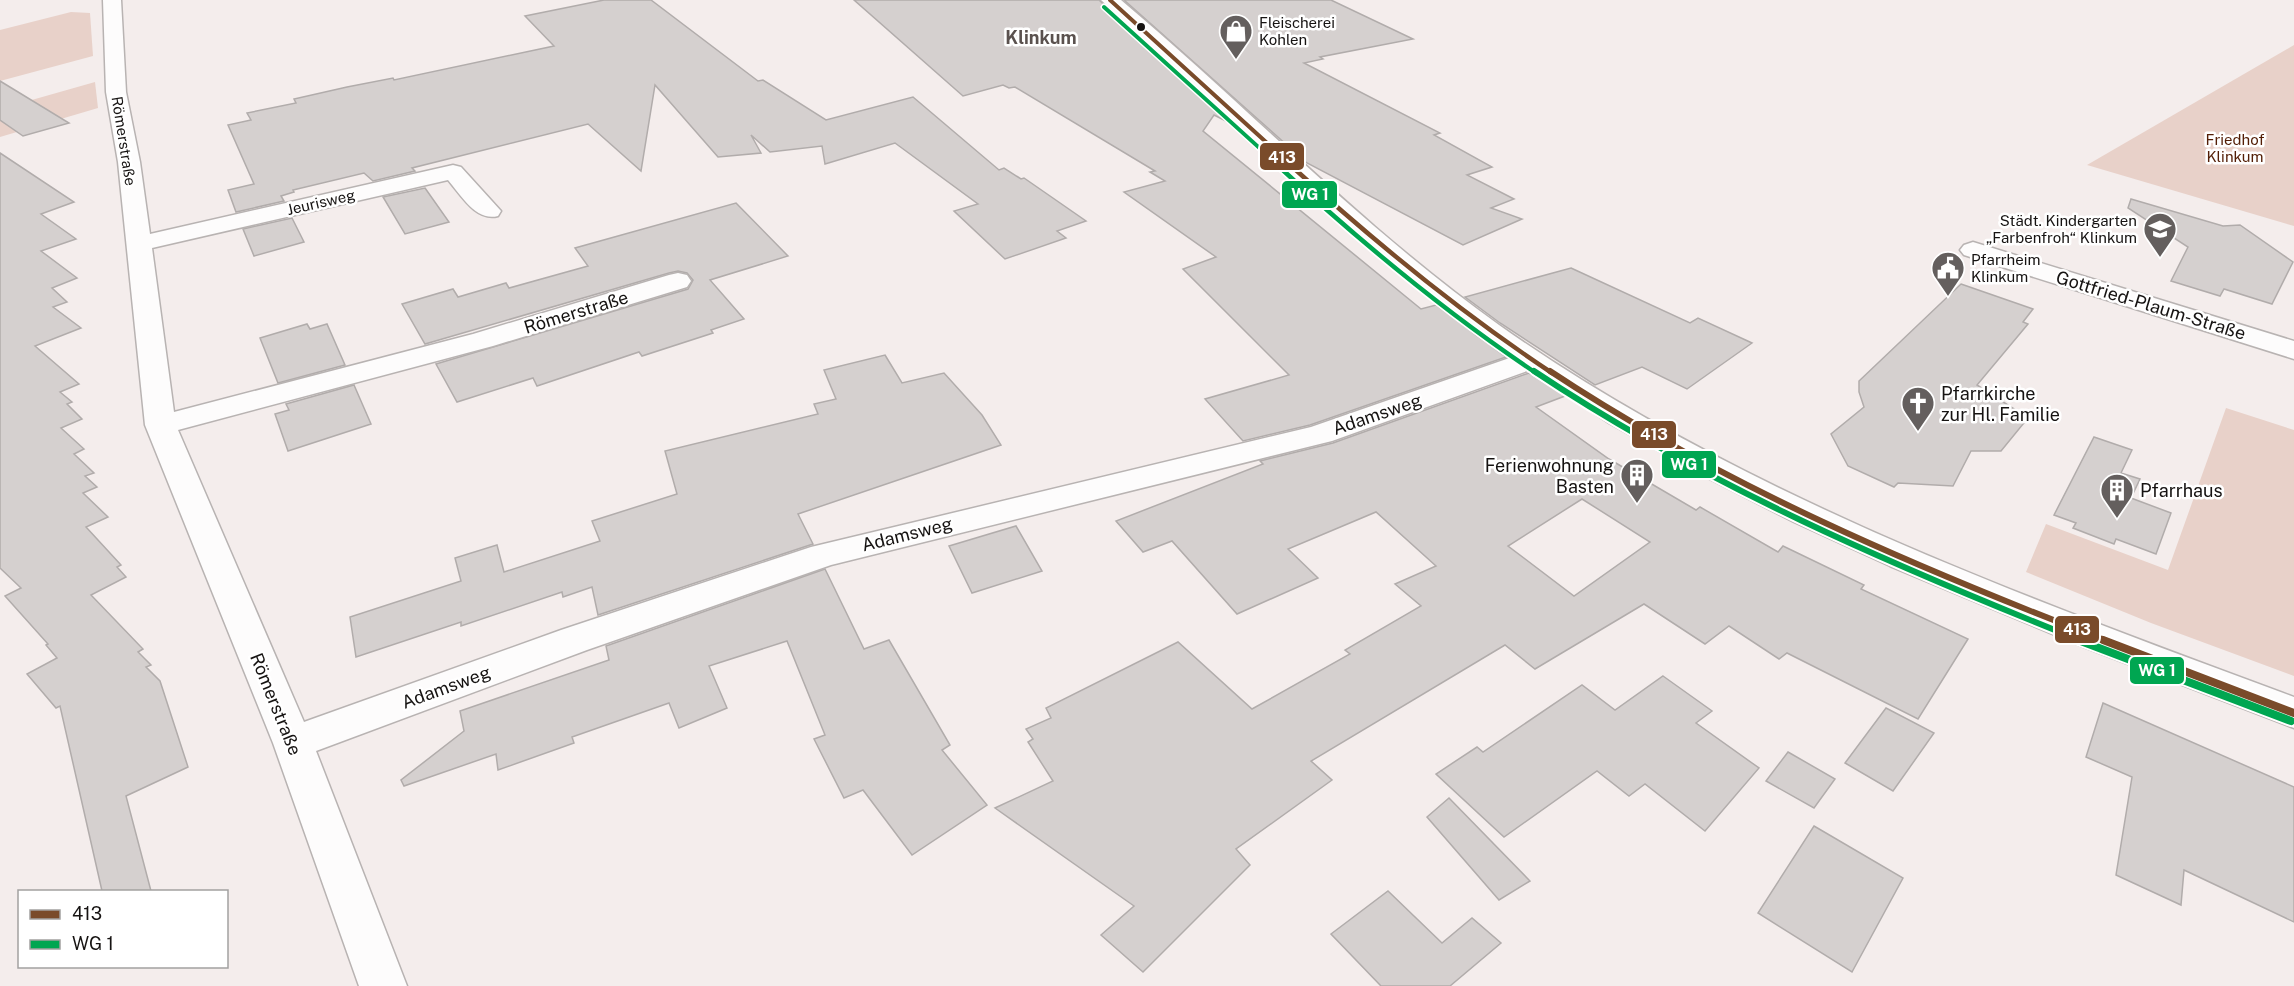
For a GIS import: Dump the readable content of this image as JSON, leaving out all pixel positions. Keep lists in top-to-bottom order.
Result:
{
  "streets": {
    "street": [
      "Römerstraße",
      "Jeurisweg",
      "Gottfried-Plaum-Straße",
      "Adamsweg"
    ]
  },
  "crossings": [
    ["Römerstraße", "Jeurisweg"],
    ["Römerstraße", "Adamsweg"]
  ],
  "districts": ["Klinkum"],
  "parks": ["Friedhof Klinkum"],
  "places": {
    "shop": ["Fleischerei Kohlen"],
    "school or university": ["Städt. Kindergarten „Farbenfroh“ Klinkum"],
    "public building": ["Pfarrheim Klinkum"],
    "church": ["Pfarrkirche zur Hl. Familie"],
    "building": ["Ferienwohnung Basten", "Pfarrhaus"]
  },
  "lines": ["transit line 413"],
  "legend": ["413", "WG 1"]
}
